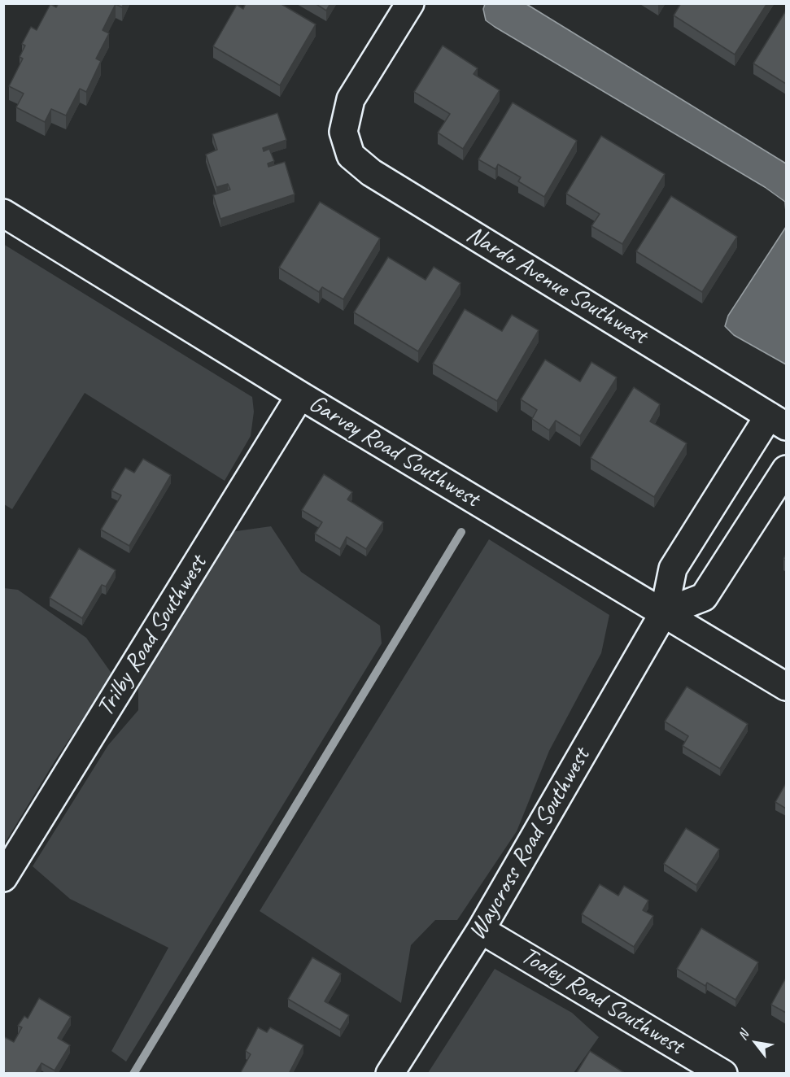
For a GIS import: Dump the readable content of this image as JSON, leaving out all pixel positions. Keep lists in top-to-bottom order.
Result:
{
  "streets": {
    "street": [
      "Nardo Avenue Southwest",
      "Garvey Road Southwest",
      "Trilby Road Southwest",
      "Waycross Road Southwest",
      "Tooley Road Southwest"
    ]
  },
  "crossings": [
    ["Nardo Avenue Southwest", "Waycross Road Southwest"],
    ["Garvey Road Southwest", "Trilby Road Southwest"],
    ["Garvey Road Southwest", "Waycross Road Southwest"],
    ["Waycross Road Southwest", "Tooley Road Southwest"]
  ],
  "north": "top left"
}
